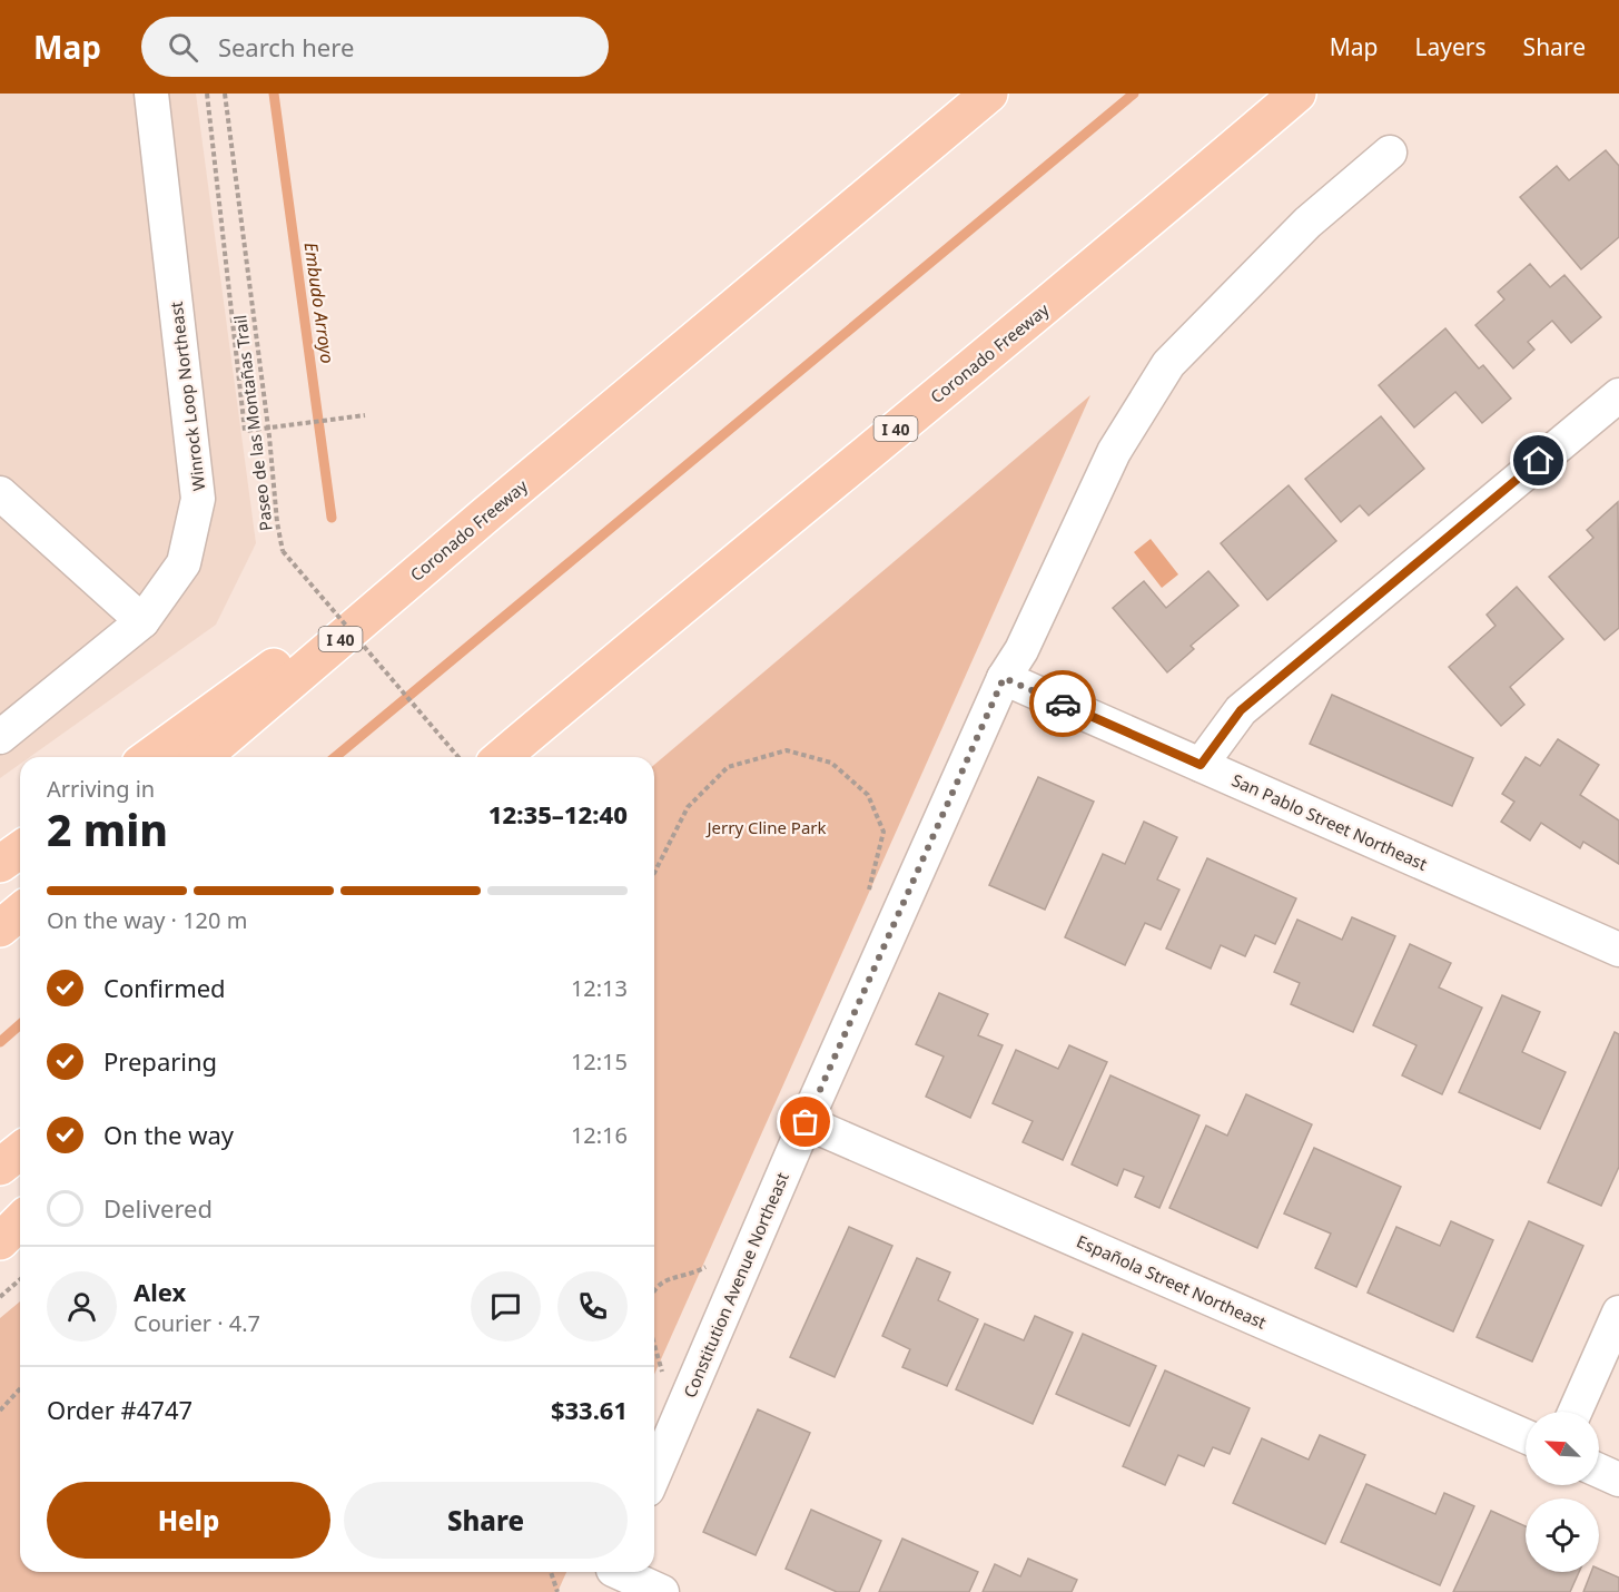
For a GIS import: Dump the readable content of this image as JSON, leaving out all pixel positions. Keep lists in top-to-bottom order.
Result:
{
  "streets": {
    "highway": ["Coronado Freeway", "I 40"],
    "street": [
      "Winrock Loop Northeast",
      "San Pablo Street Northeast",
      "Española Street Northeast",
      "Constitution Avenue Northeast"
    ],
    "path": ["Paseo de las Montañas Trail"]
  },
  "crossings": [
    ["San Pablo Street Northeast", "Constitution Avenue Northeast"],
    ["Española Street Northeast", "Constitution Avenue Northeast"]
  ],
  "water": ["Embudo Arroyo"],
  "parks": ["Jerry Cline Park"],
  "north": "top left",
  "page": {
    "header": "Map",
    "search": "Search here",
    "nav": ["Map", "Layers", "Share"],
    "heading": ["2 min", "Arriving in", "12:35–12:40"],
    "panel": [
      "Alex",
      "Courier · 4.7",
      "Order #4747",
      "$33.61"
    ],
    "bar": "On the way · 120 m",
    "list": [
      ["Confirmed", "12:13"],
      ["Preparing", "12:15"],
      ["On the way", "12:16"],
      "Delivered"
    ],
    "buttons": ["Help", "Share"]
  }
}
